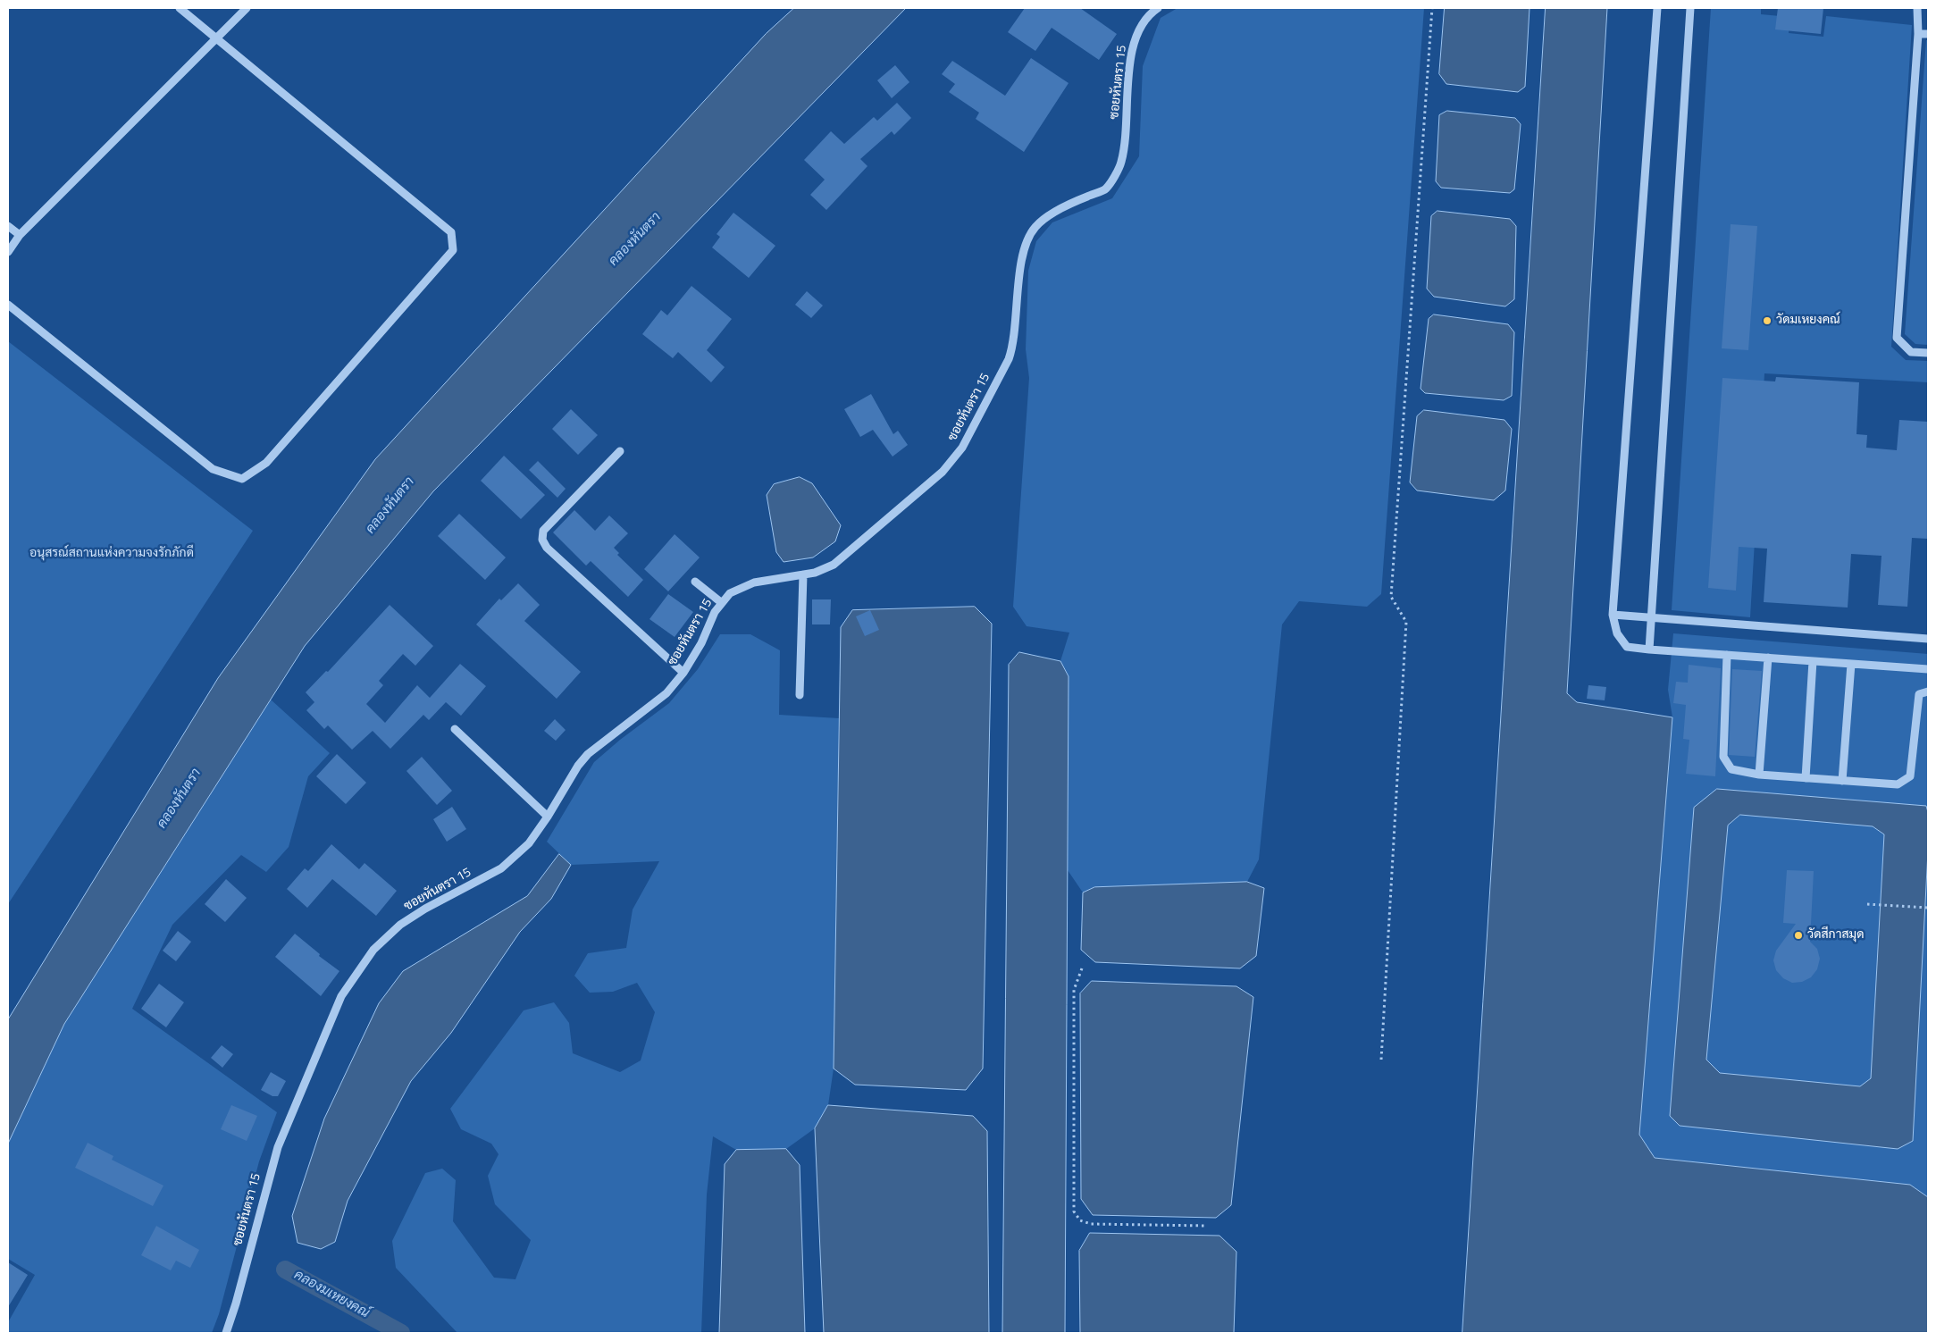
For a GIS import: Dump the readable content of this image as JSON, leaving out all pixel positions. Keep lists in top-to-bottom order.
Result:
{
  "streets": {
    "street": ["ซอยหันตรา 15"]
  },
  "water": ["คลองหันตรา", "คลองมเหยงคณ์"],
  "parks": ["อนุสรณ์สถานแห่งความจงรักภักดี"],
  "places": ["วัดมเหยงคณ์", "วัดสีกาสมุด"]
}
